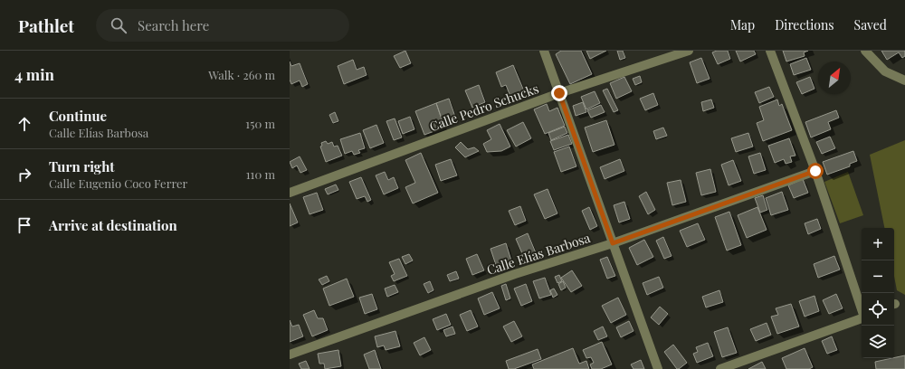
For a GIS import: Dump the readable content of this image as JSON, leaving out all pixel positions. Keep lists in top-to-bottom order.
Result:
{
  "streets": {
    "street": ["Calle Pedro Schucks", "Calle Elías Barbosa"]
  },
  "north": "top right",
  "page": {
    "header": "Pathlet",
    "search": "Search here",
    "nav": ["Map", "Directions", "Saved"],
    "heading": ["4 min", "Walk · 260 m"],
    "list": [
      ["Continue", "Calle Elías Barbosa", "150 m"],
      ["Turn right", "Calle Eugenio Coco Ferrer", "110 m"],
      "Arrive at destination"
    ],
    "map_buttons": ["+", "−"]
  }
}
